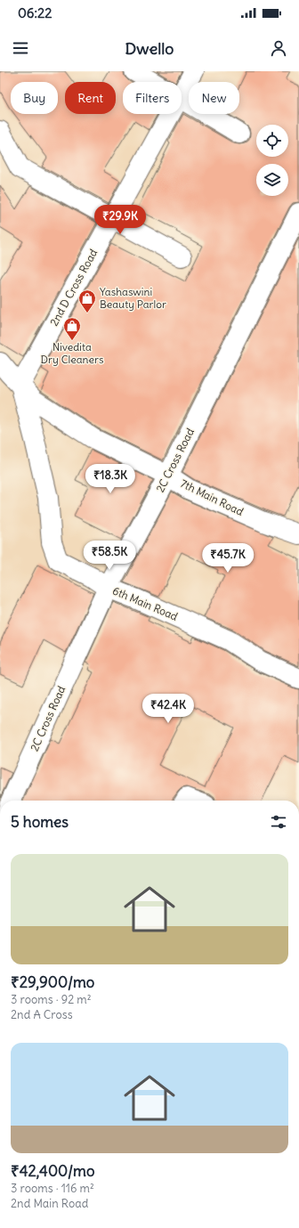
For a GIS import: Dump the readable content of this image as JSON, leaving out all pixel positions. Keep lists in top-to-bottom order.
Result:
{
  "streets": {
    "street": [
      "2nd D Cross Road",
      "2C Cross Road",
      "7th Main Road",
      "6th Main Road"
    ]
  },
  "crossings": [
    ["2nd D Cross Road", "7th Main Road"],
    ["2nd D Cross Road", "6th Main Road"],
    ["2C Cross Road", "7th Main Road"],
    ["2C Cross Road", "6th Main Road"],
    ["7th Main Road", "6th Main Road"]
  ],
  "places": {
    "shop": ["Yashaswini Beauty Parlor", "Nivedita Dry Cleaners"]
  },
  "page": {
    "status": "06:22",
    "header": "Dwello",
    "chip": [
      "Buy",
      "Rent",
      "Filters",
      "New"
    ],
    "price": [
      "₹29.9K",
      "₹18.3K",
      "₹58.5K",
      "₹45.7K",
      "₹42.4K"
    ],
    "heading": "5 homes",
    "list": [
      {
        "name": "₹29,900/mo",
        "note": "3 rooms · 92 m² · 2nd A Cross"
      },
      {
        "name": "₹42,400/mo",
        "note": "3 rooms · 116 m² · 2nd Main Road"
      }
    ]
  }
}
